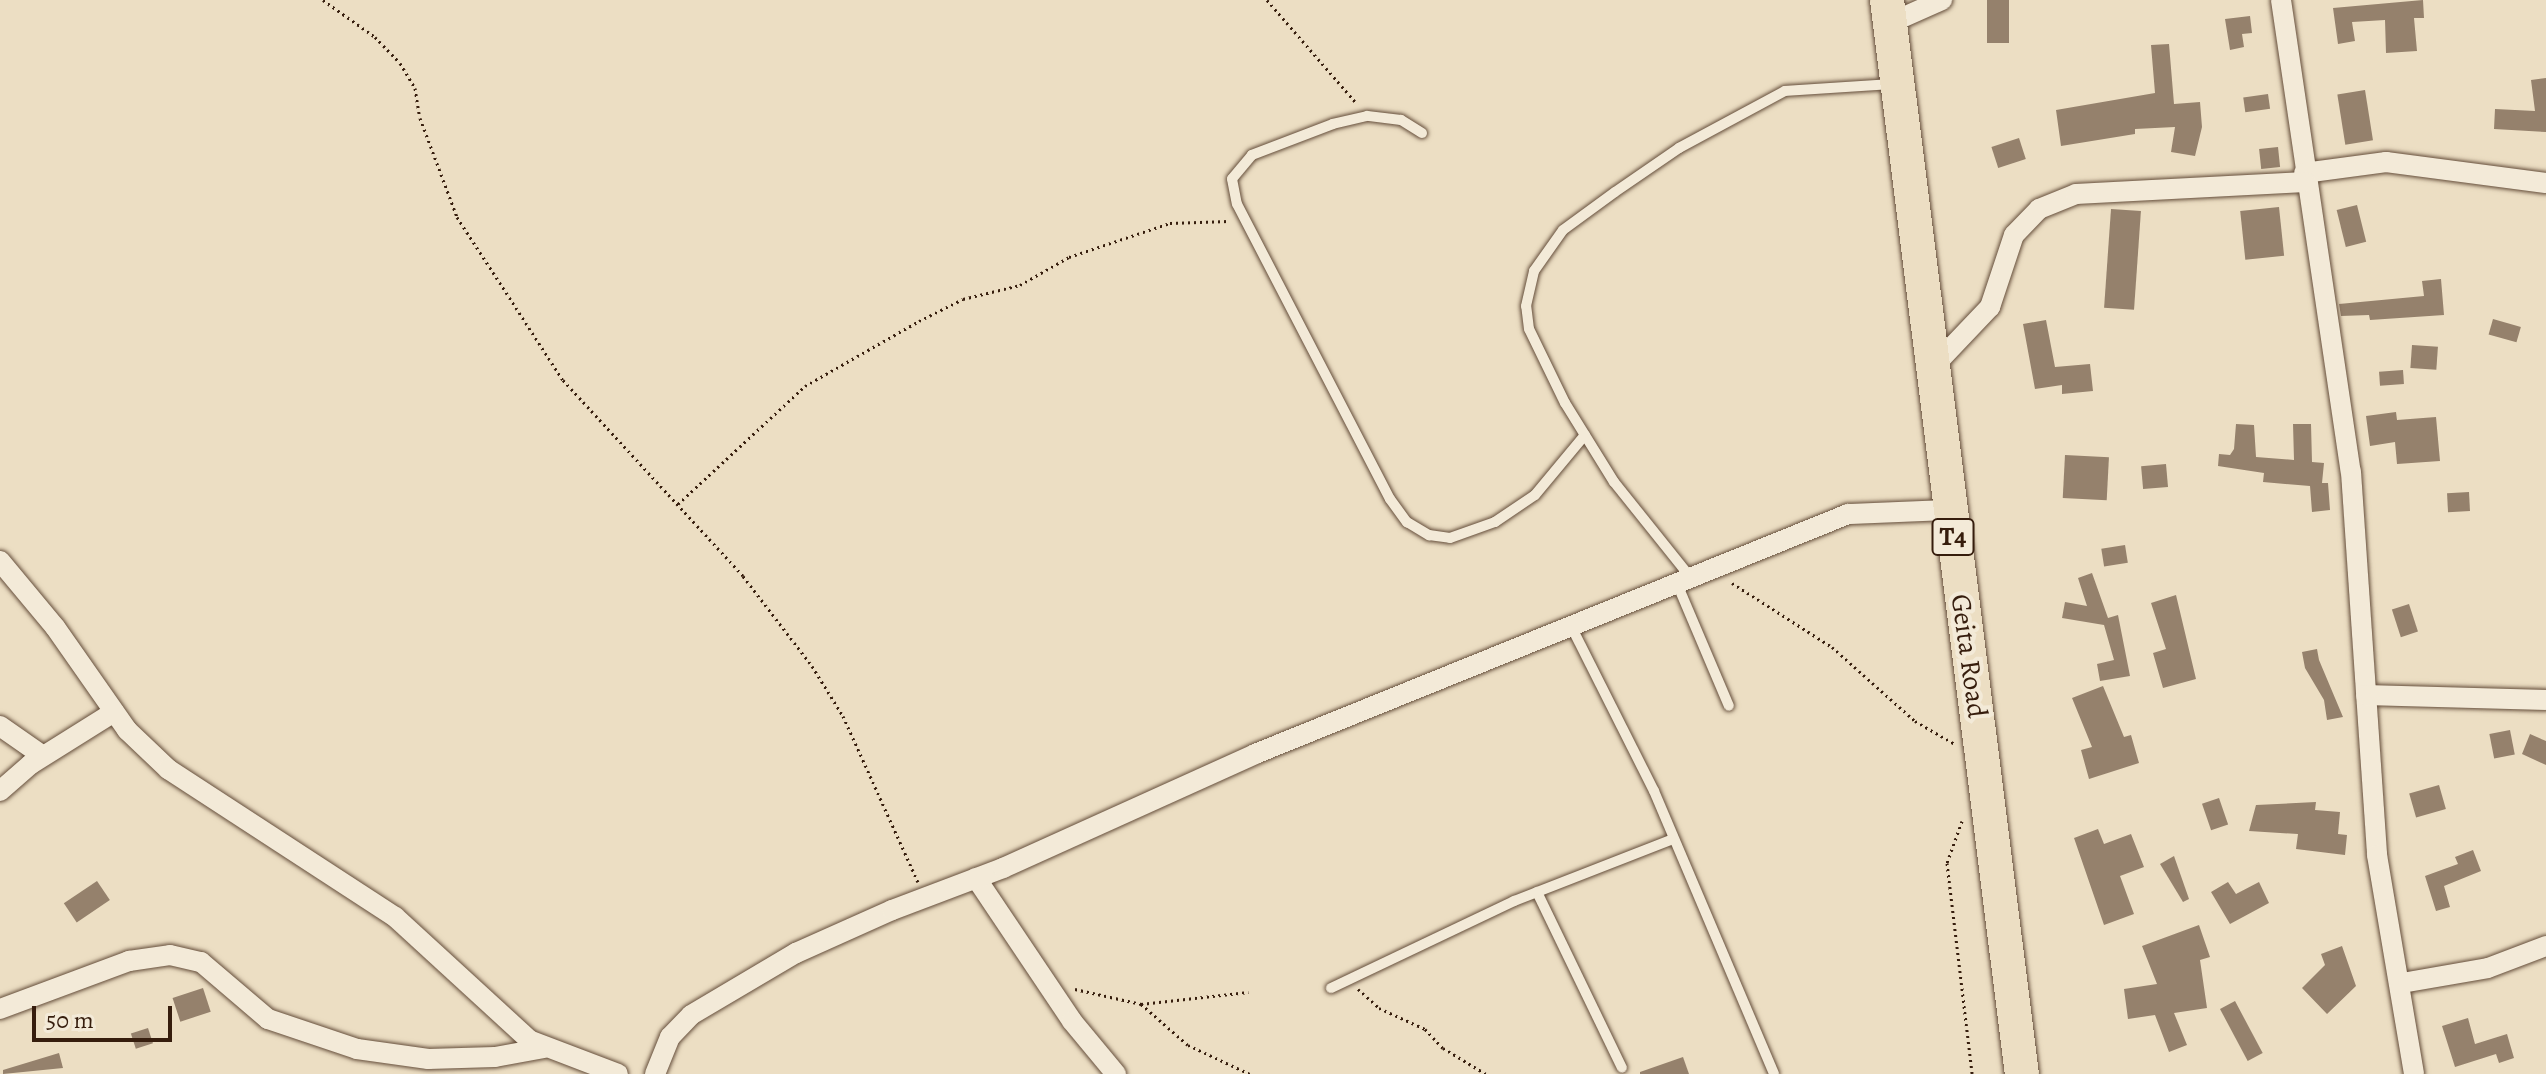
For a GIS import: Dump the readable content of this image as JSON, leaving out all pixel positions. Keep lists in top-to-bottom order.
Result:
{
  "streets": {
    "highway": ["T4", "Geita Road"]
  },
  "scale_bar": "50 m"
}
